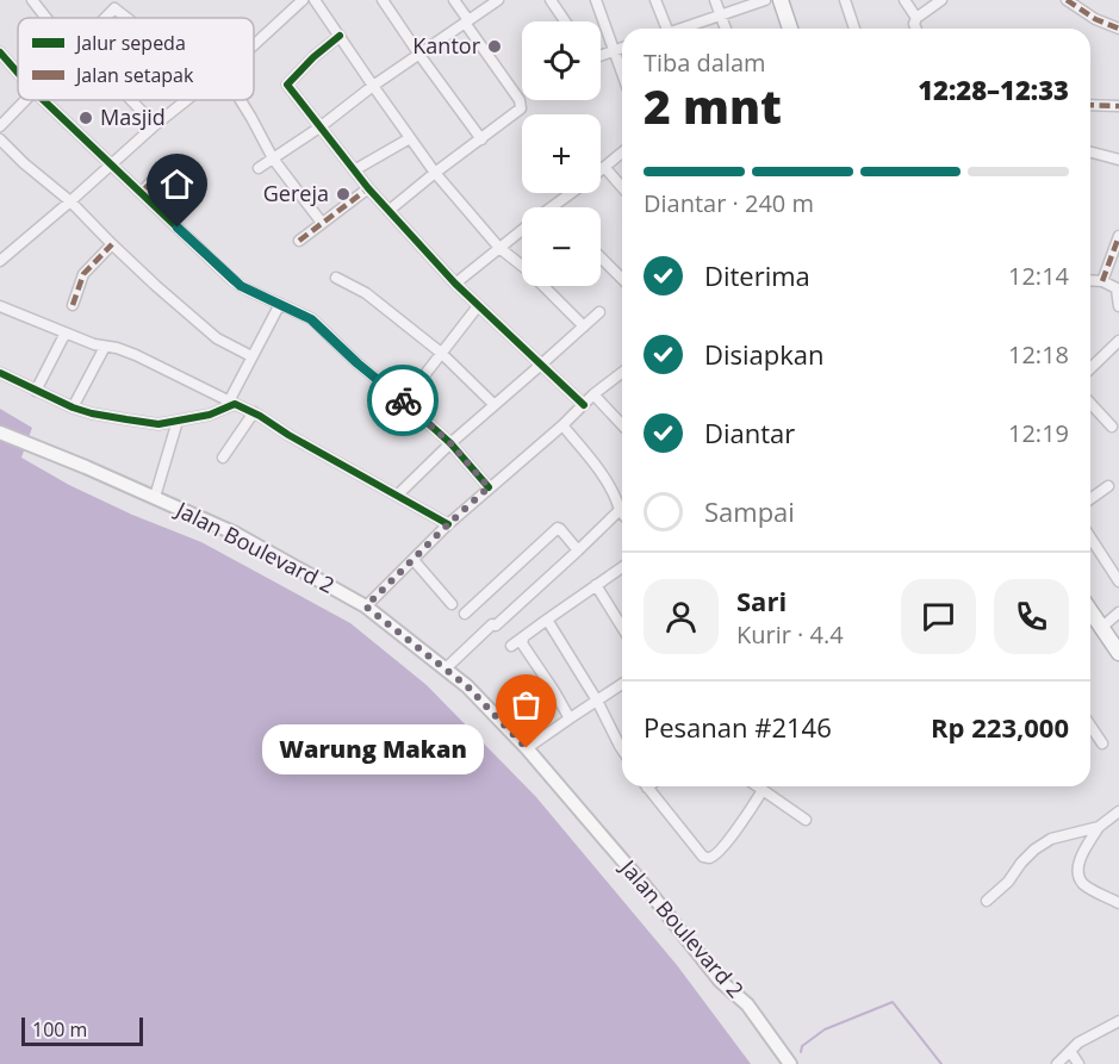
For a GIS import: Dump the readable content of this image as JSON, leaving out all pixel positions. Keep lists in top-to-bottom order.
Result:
{
  "streets": {
    "main road": ["Jalan Boulevard 2"]
  },
  "places": [
    "Kantor",
    "Masjid",
    "Gereja",
    "Warung Makan"
  ],
  "legend": ["Jalur sepeda", "Jalan setapak"],
  "scale_bar": "100 m",
  "page": {
    "map_buttons": ["+", "−"],
    "heading": ["2 mnt", "Tiba dalam", "12:28–12:33"],
    "panel": [
      "Sari",
      "Kurir · 4.4",
      "Pesanan #2146",
      "Rp 223,000"
    ],
    "bar": "Diantar · 240 m",
    "list": [
      ["Diterima", "12:14"],
      ["Disiapkan", "12:18"],
      ["Diantar", "12:19"],
      "Sampai"
    ],
    "bubble": "Warung Makan",
    "scale": "100 m"
  }
}
